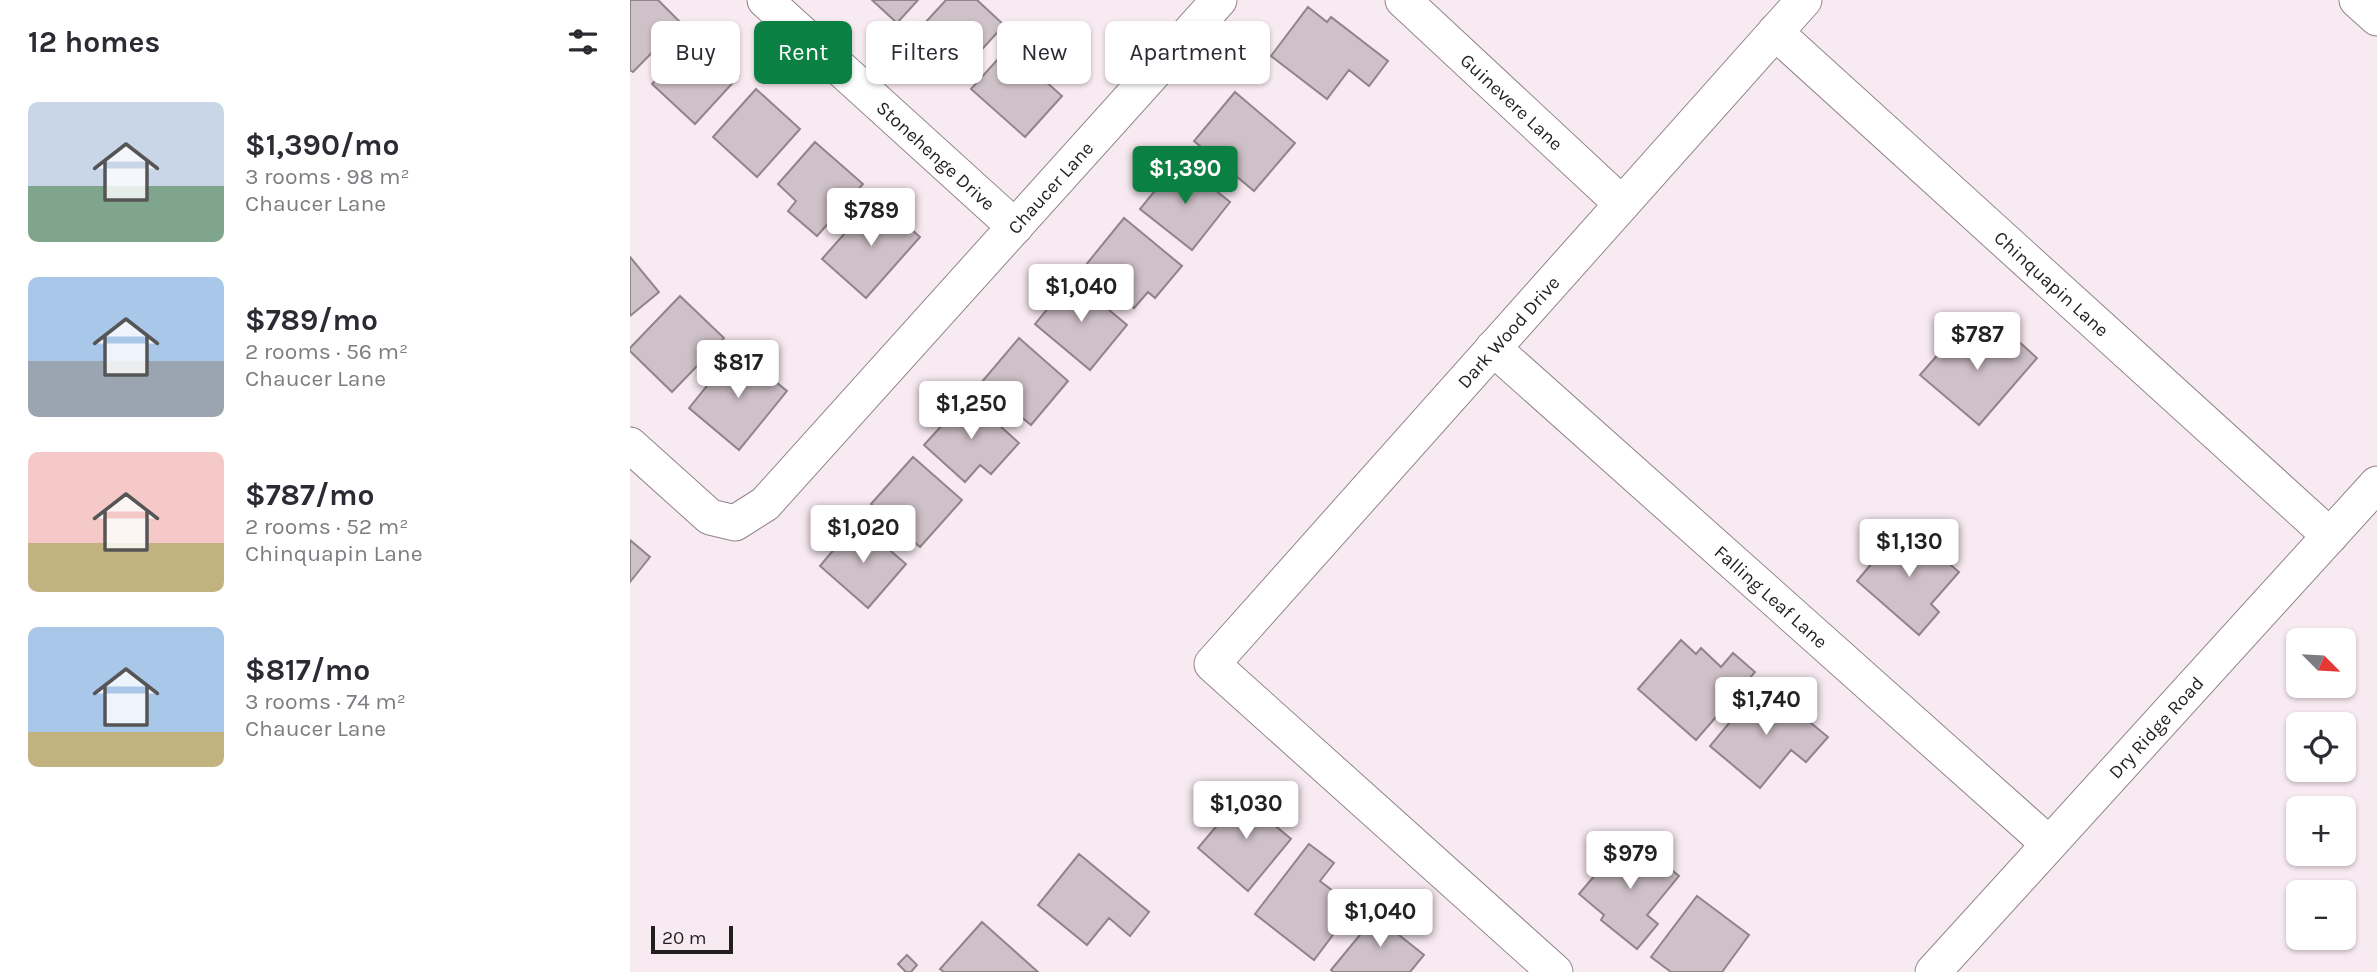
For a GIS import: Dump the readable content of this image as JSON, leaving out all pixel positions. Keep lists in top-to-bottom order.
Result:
{
  "streets": {
    "street": [
      "Guinevere Lane",
      "Stonehenge Drive",
      "Chaucer Lane",
      "Chinquapin Lane",
      "Dark Wood Drive",
      "Falling Leaf Lane",
      "Dry Ridge Road"
    ]
  },
  "crossings": [
    ["Guinevere Lane", "Dark Wood Drive"],
    ["Stonehenge Drive", "Chaucer Lane"],
    ["Chinquapin Lane", "Dark Wood Drive"],
    ["Chinquapin Lane", "Dry Ridge Road"],
    ["Dark Wood Drive", "Falling Leaf Lane"],
    ["Falling Leaf Lane", "Dry Ridge Road"]
  ],
  "scale_bar": "20 m",
  "north": "bottom right",
  "page": {
    "heading": "12 homes",
    "chip": [
      "Buy",
      "Rent",
      "Filters",
      "New",
      "Apartment"
    ],
    "list": [
      {
        "name": "$1,390/mo",
        "note": "3 rooms · 98 m² · Chaucer Lane"
      },
      {
        "name": "$789/mo",
        "note": "2 rooms · 56 m² · Chaucer Lane"
      },
      {
        "name": "$787/mo",
        "note": "2 rooms · 52 m² · Chinquapin Lane"
      },
      {
        "name": "$817/mo",
        "note": "3 rooms · 74 m² · Chaucer Lane"
      }
    ],
    "price": [
      "$1,390",
      "$789",
      "$1,040",
      "$787",
      "$817",
      "$1,250",
      "$1,020",
      "$1,130",
      "$1,740",
      "$1,030",
      "$979",
      "$1,040"
    ],
    "map_buttons": ["+", "−"],
    "scale": "20 m"
  }
}
